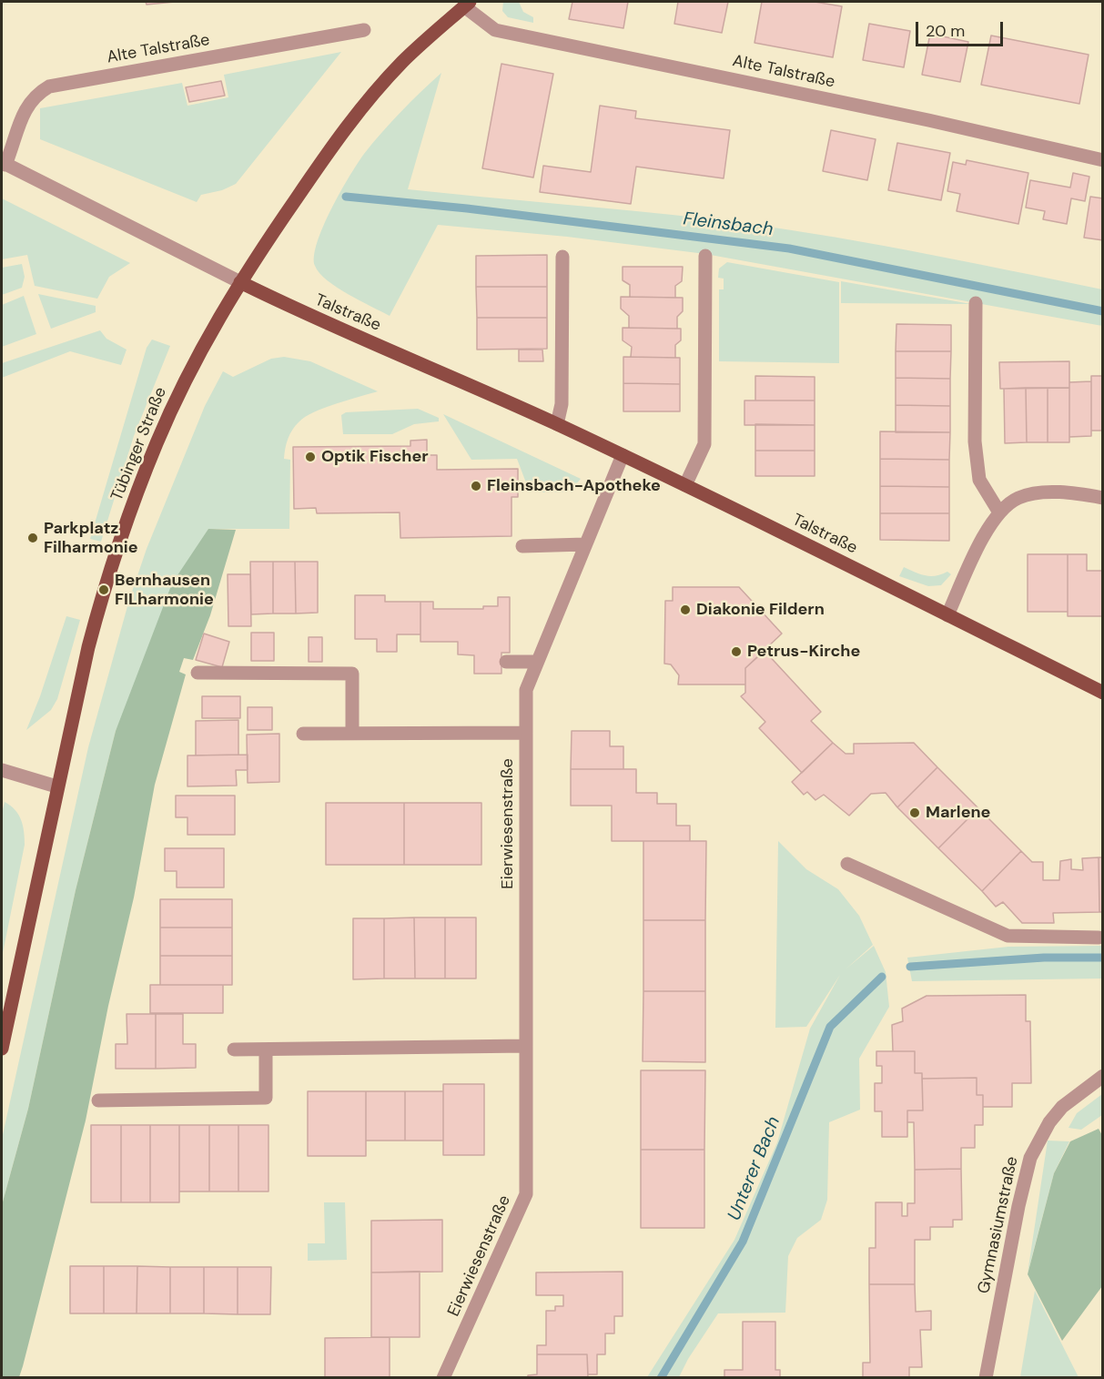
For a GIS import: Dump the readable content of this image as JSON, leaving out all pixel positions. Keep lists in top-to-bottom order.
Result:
{
  "streets": {
    "main road": ["Talstraße", "Tübinger Straße"],
    "street": ["Alte Talstraße", "Eierwiesenstraße", "Gymnasiumstraße"]
  },
  "crossings": [
    ["Alte Talstraße", "Talstraße"],
    ["Alte Talstraße", "Tübinger Straße"],
    ["Talstraße", "Tübinger Straße"],
    ["Talstraße", "Eierwiesenstraße"]
  ],
  "water": ["Fleinsbach", "Unterer Bach"],
  "places": [
    "Optik Fischer",
    "Fleinsbach-Apotheke",
    "Parkplatz Filharmonie",
    "Bernhausen FILharmonie",
    "Diakonie Fildern",
    "Petrus-Kirche",
    "Marlene"
  ],
  "scale_bar": "20 m"
}
